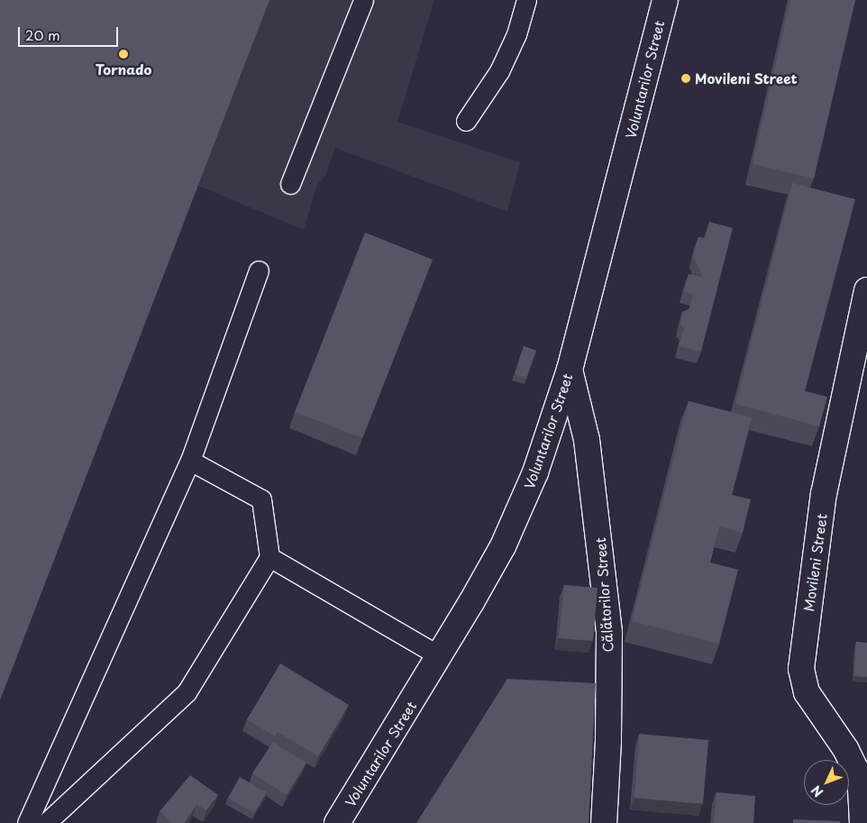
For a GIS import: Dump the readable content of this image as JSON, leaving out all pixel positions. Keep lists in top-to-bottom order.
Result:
{
  "streets": {
    "street": ["Voluntarilor Street", "Movileni Street", "Călătorilor Street"]
  },
  "crossings": [
    ["Voluntarilor Street", "Călătorilor Street"]
  ],
  "places": ["Tornado", "Movileni Street"],
  "scale_bar": "20 m",
  "north": "bottom left"
}
